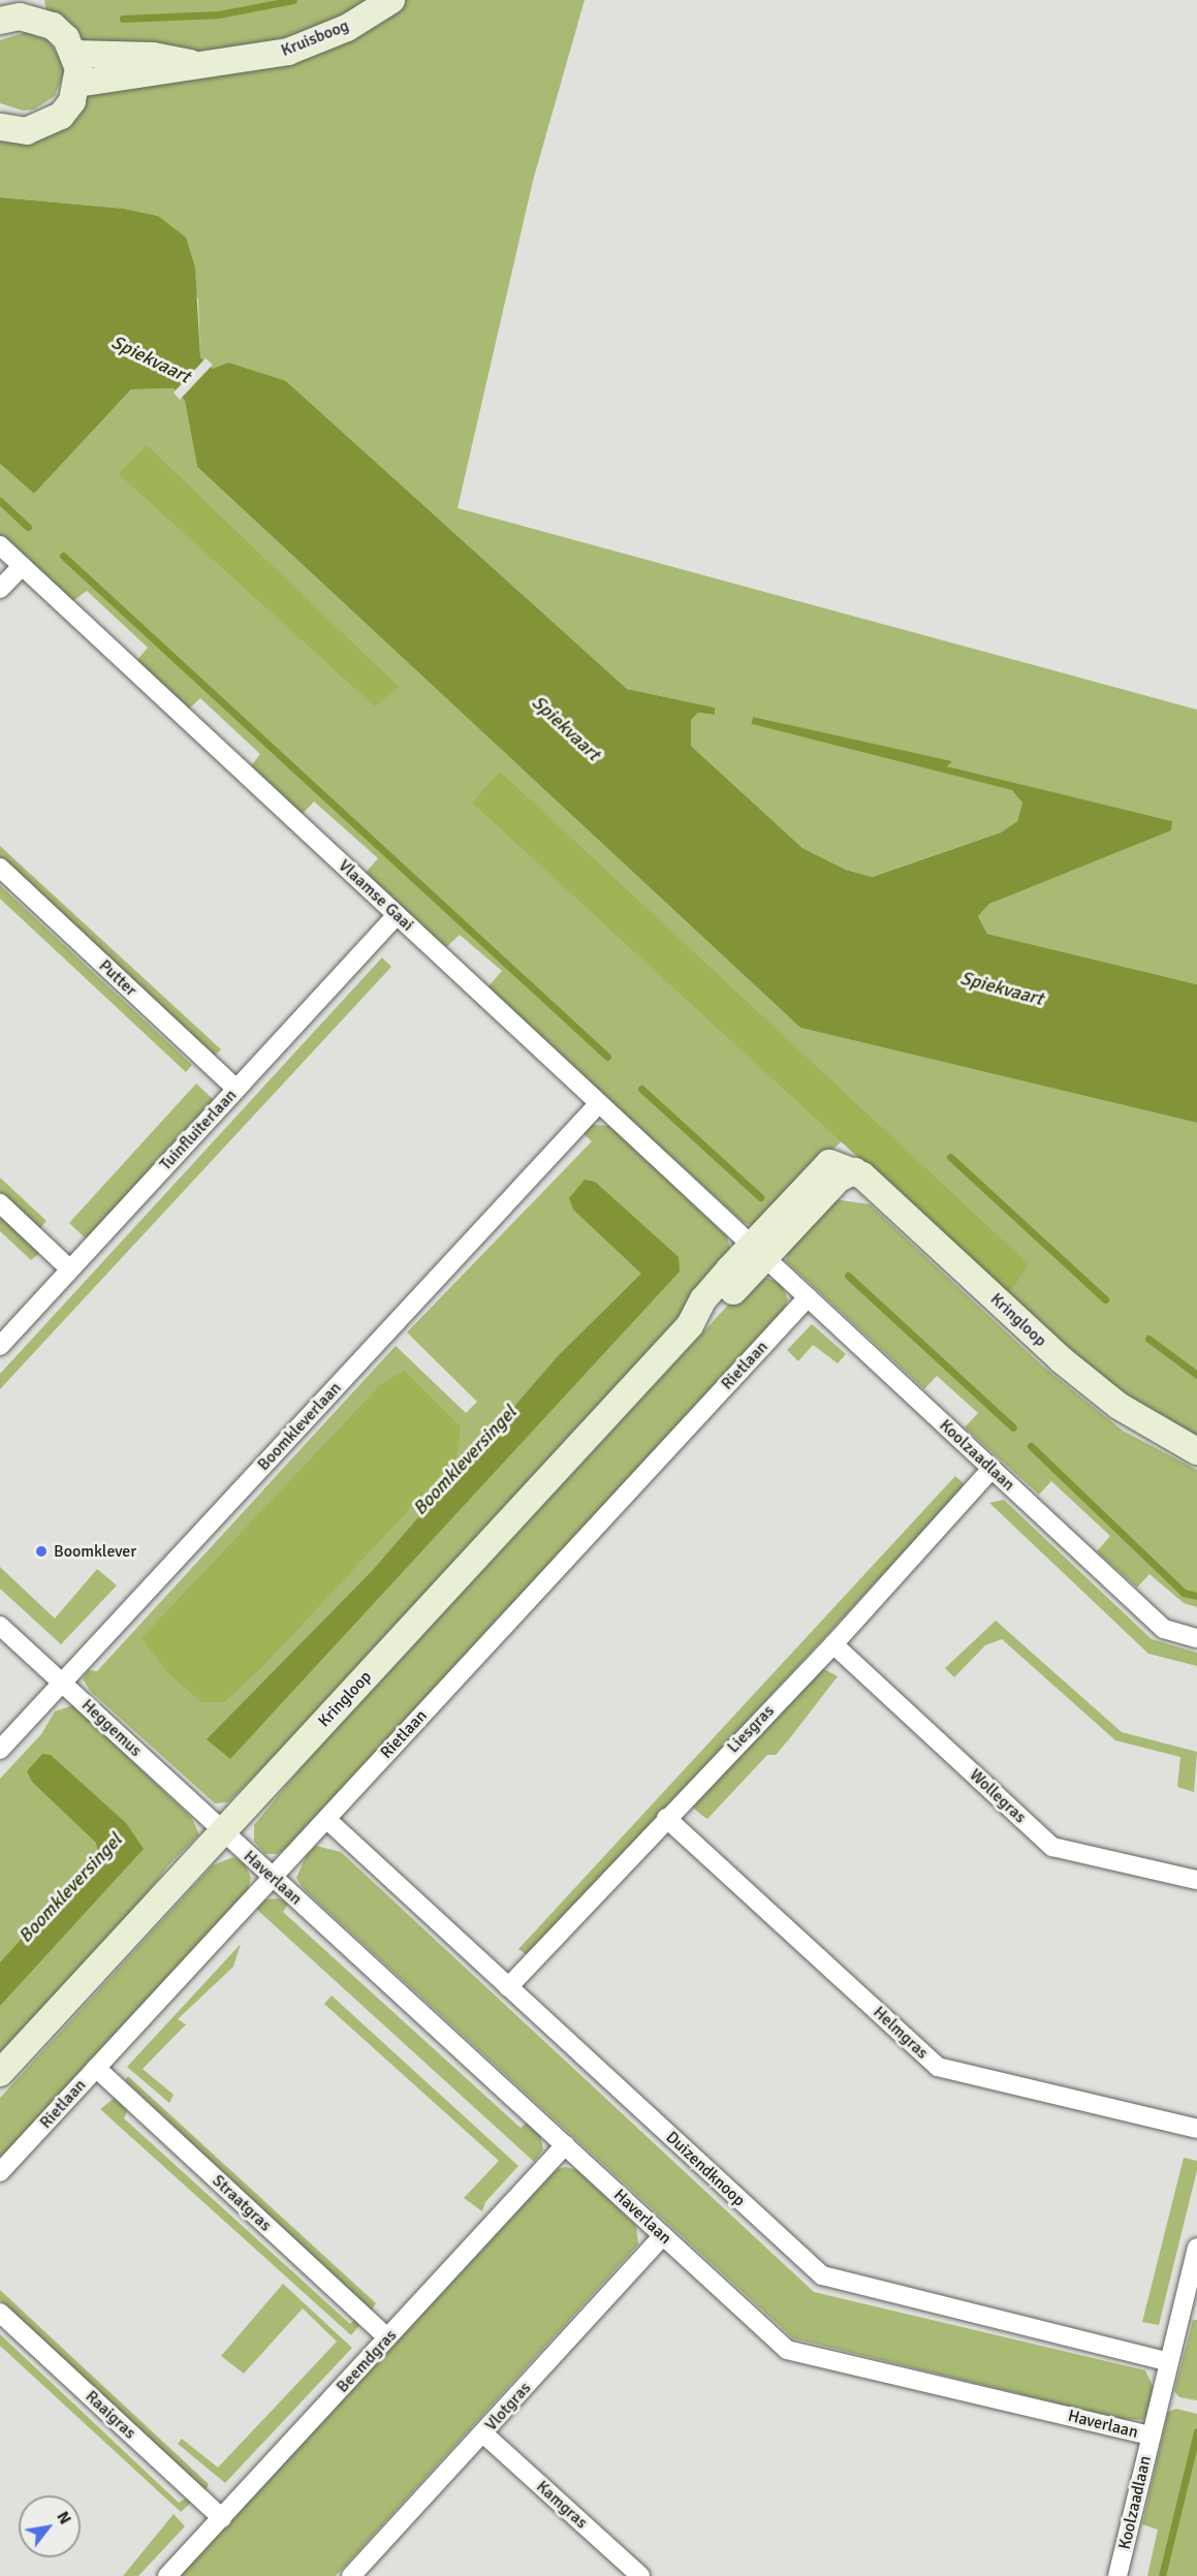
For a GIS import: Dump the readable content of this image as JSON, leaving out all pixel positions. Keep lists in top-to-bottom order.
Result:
{
  "streets": {
    "street": [
      "Kruisboog",
      "Vlaamse Gaai",
      "Putter",
      "Tuinfluiterlaan",
      "Kringloop",
      "Rietlaan",
      "Boomkleverlaan",
      "Koolzaadlaan",
      "Heggemus",
      "Liesgras",
      "Wollegras",
      "Haverlaan",
      "Helmgras",
      "Duizendknoop",
      "Straatgras",
      "Beemdgras",
      "Vlotgras",
      "Raaigras",
      "Kamgras"
    ]
  },
  "crossings": [
    ["Vlaamse Gaai", "Tuinfluiterlaan"],
    ["Vlaamse Gaai", "Kringloop"],
    ["Vlaamse Gaai", "Boomkleverlaan"],
    ["Vlaamse Gaai", "Koolzaadlaan"],
    ["Putter", "Tuinfluiterlaan"],
    ["Kringloop", "Koolzaadlaan"],
    ["Kringloop", "Heggemus"],
    ["Kringloop", "Haverlaan"],
    ["Rietlaan", "Koolzaadlaan"],
    ["Rietlaan", "Haverlaan"],
    ["Rietlaan", "Duizendknoop"],
    ["Rietlaan", "Straatgras"],
    ["Boomkleverlaan", "Heggemus"],
    ["Koolzaadlaan", "Liesgras"],
    ["Koolzaadlaan", "Haverlaan"],
    ["Koolzaadlaan", "Duizendknoop"],
    ["Heggemus", "Haverlaan"],
    ["Liesgras", "Wollegras"],
    ["Liesgras", "Helmgras"],
    ["Liesgras", "Duizendknoop"],
    ["Haverlaan", "Beemdgras"],
    ["Haverlaan", "Vlotgras"],
    ["Straatgras", "Beemdgras"],
    ["Beemdgras", "Raaigras"],
    ["Vlotgras", "Kamgras"]
  ],
  "water": ["Spiekvaart", "Boomkleversingel"],
  "places": ["Boomklever"],
  "north": "top right"
}
